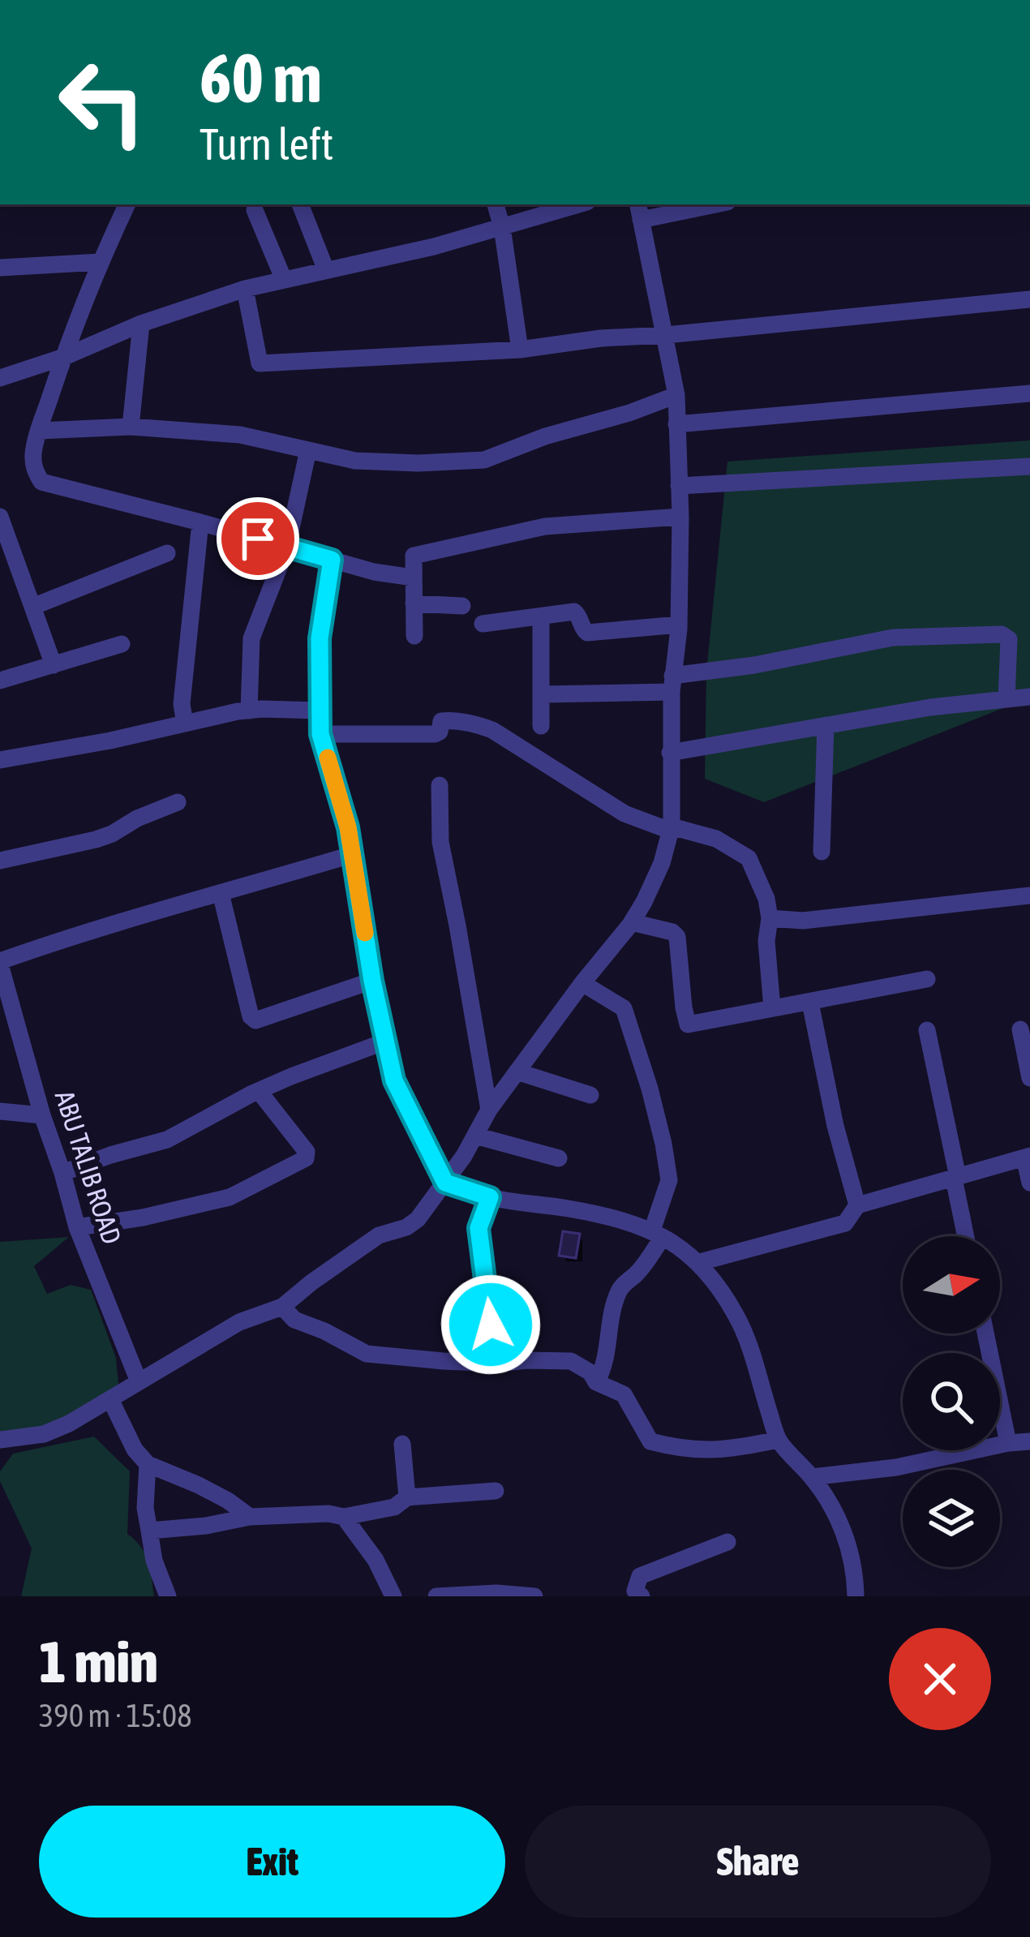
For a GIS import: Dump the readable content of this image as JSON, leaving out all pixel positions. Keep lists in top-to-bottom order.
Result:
{
  "streets": {
    "street": ["ABU TALIB ROAD"]
  },
  "north": "right",
  "page": {
    "turn": ["60 m", "Turn left"],
    "heading": ["1 min", "390 m · 15:08"],
    "buttons": ["Exit", "Share"]
  }
}
